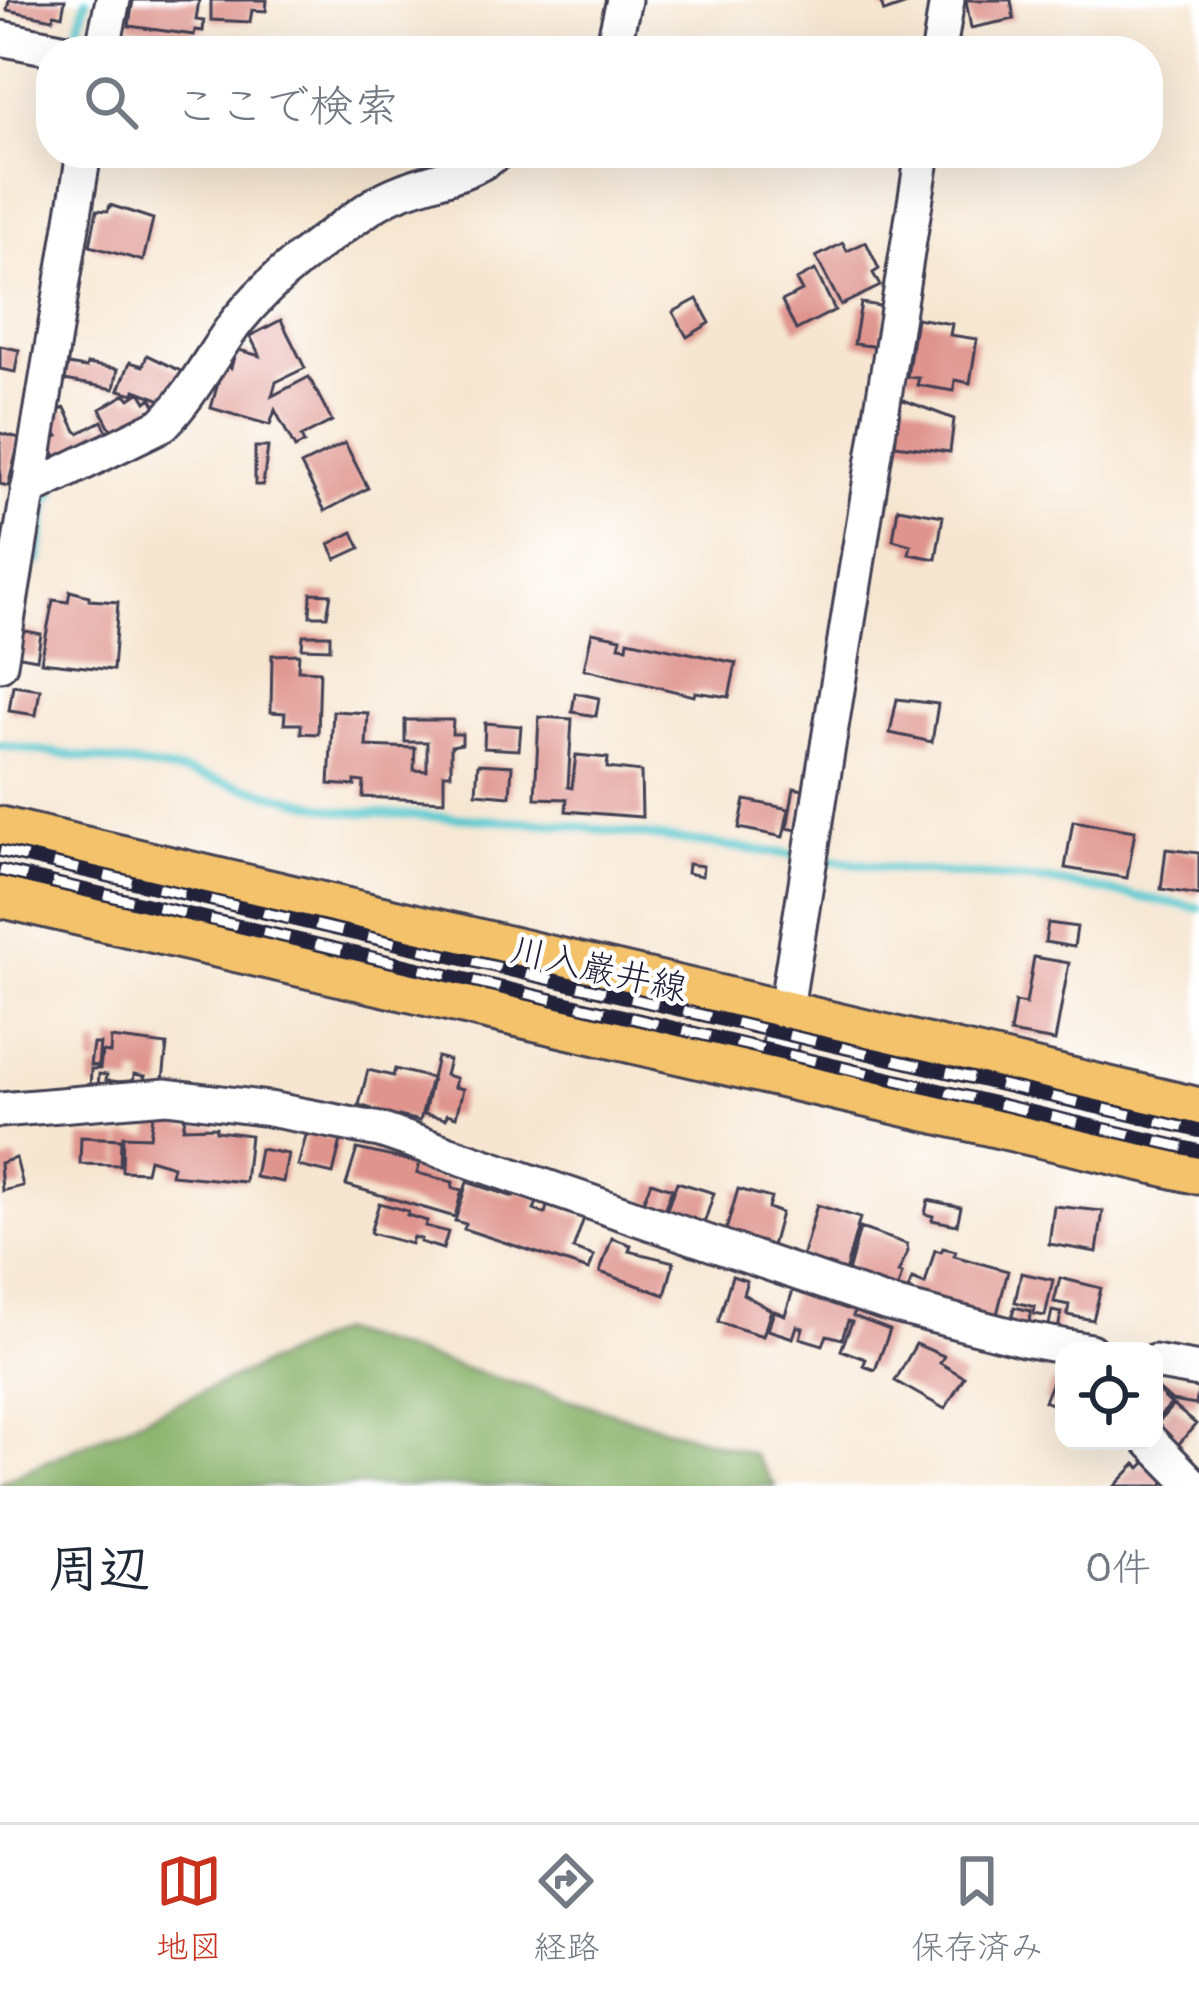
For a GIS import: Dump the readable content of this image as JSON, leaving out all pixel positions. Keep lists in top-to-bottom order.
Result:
{
  "streets": {
    "main road": ["川入巌井線"]
  },
  "page": {
    "search": "ここで検索",
    "heading": ["周辺", "0件"],
    "nav": ["地図", "経路", "保存済み"]
  }
}
